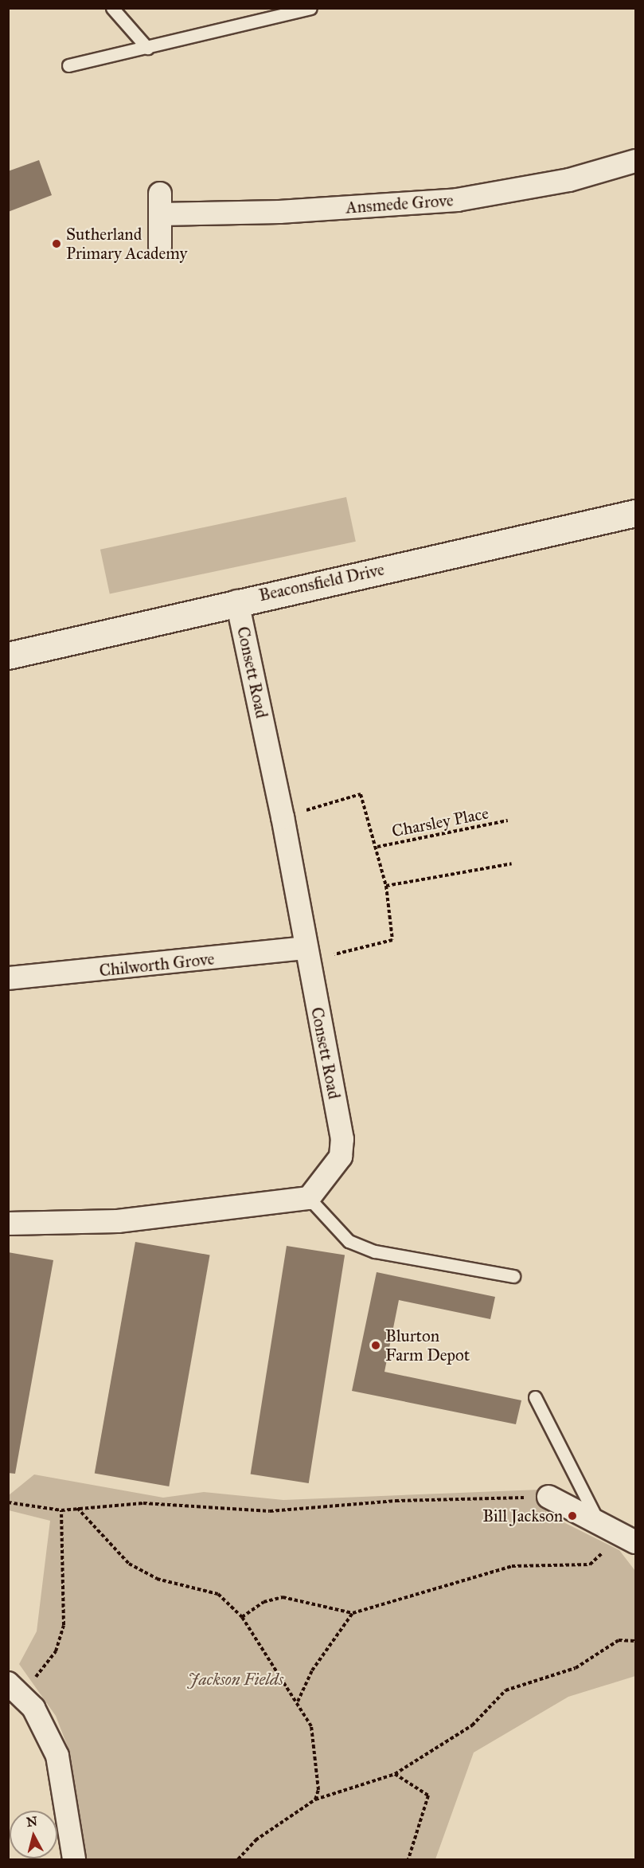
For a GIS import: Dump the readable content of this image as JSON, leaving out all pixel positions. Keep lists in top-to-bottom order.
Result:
{
  "streets": {
    "street": [
      "Ansmede Grove",
      "Beaconsfield Drive",
      "Consett Road",
      "Chilworth Grove"
    ],
    "path": ["Charsley Place"]
  },
  "crossings": [
    ["Beaconsfield Drive", "Consett Road"],
    ["Consett Road", "Charsley Place"],
    ["Consett Road", "Chilworth Grove"],
    ["Charsley Place", "Chilworth Grove"]
  ],
  "parks": ["Jackson Fields"],
  "places": ["Sutherland Primary Academy", "Blurton Farm Depot", "Bill Jackson"],
  "north": "top"
}
